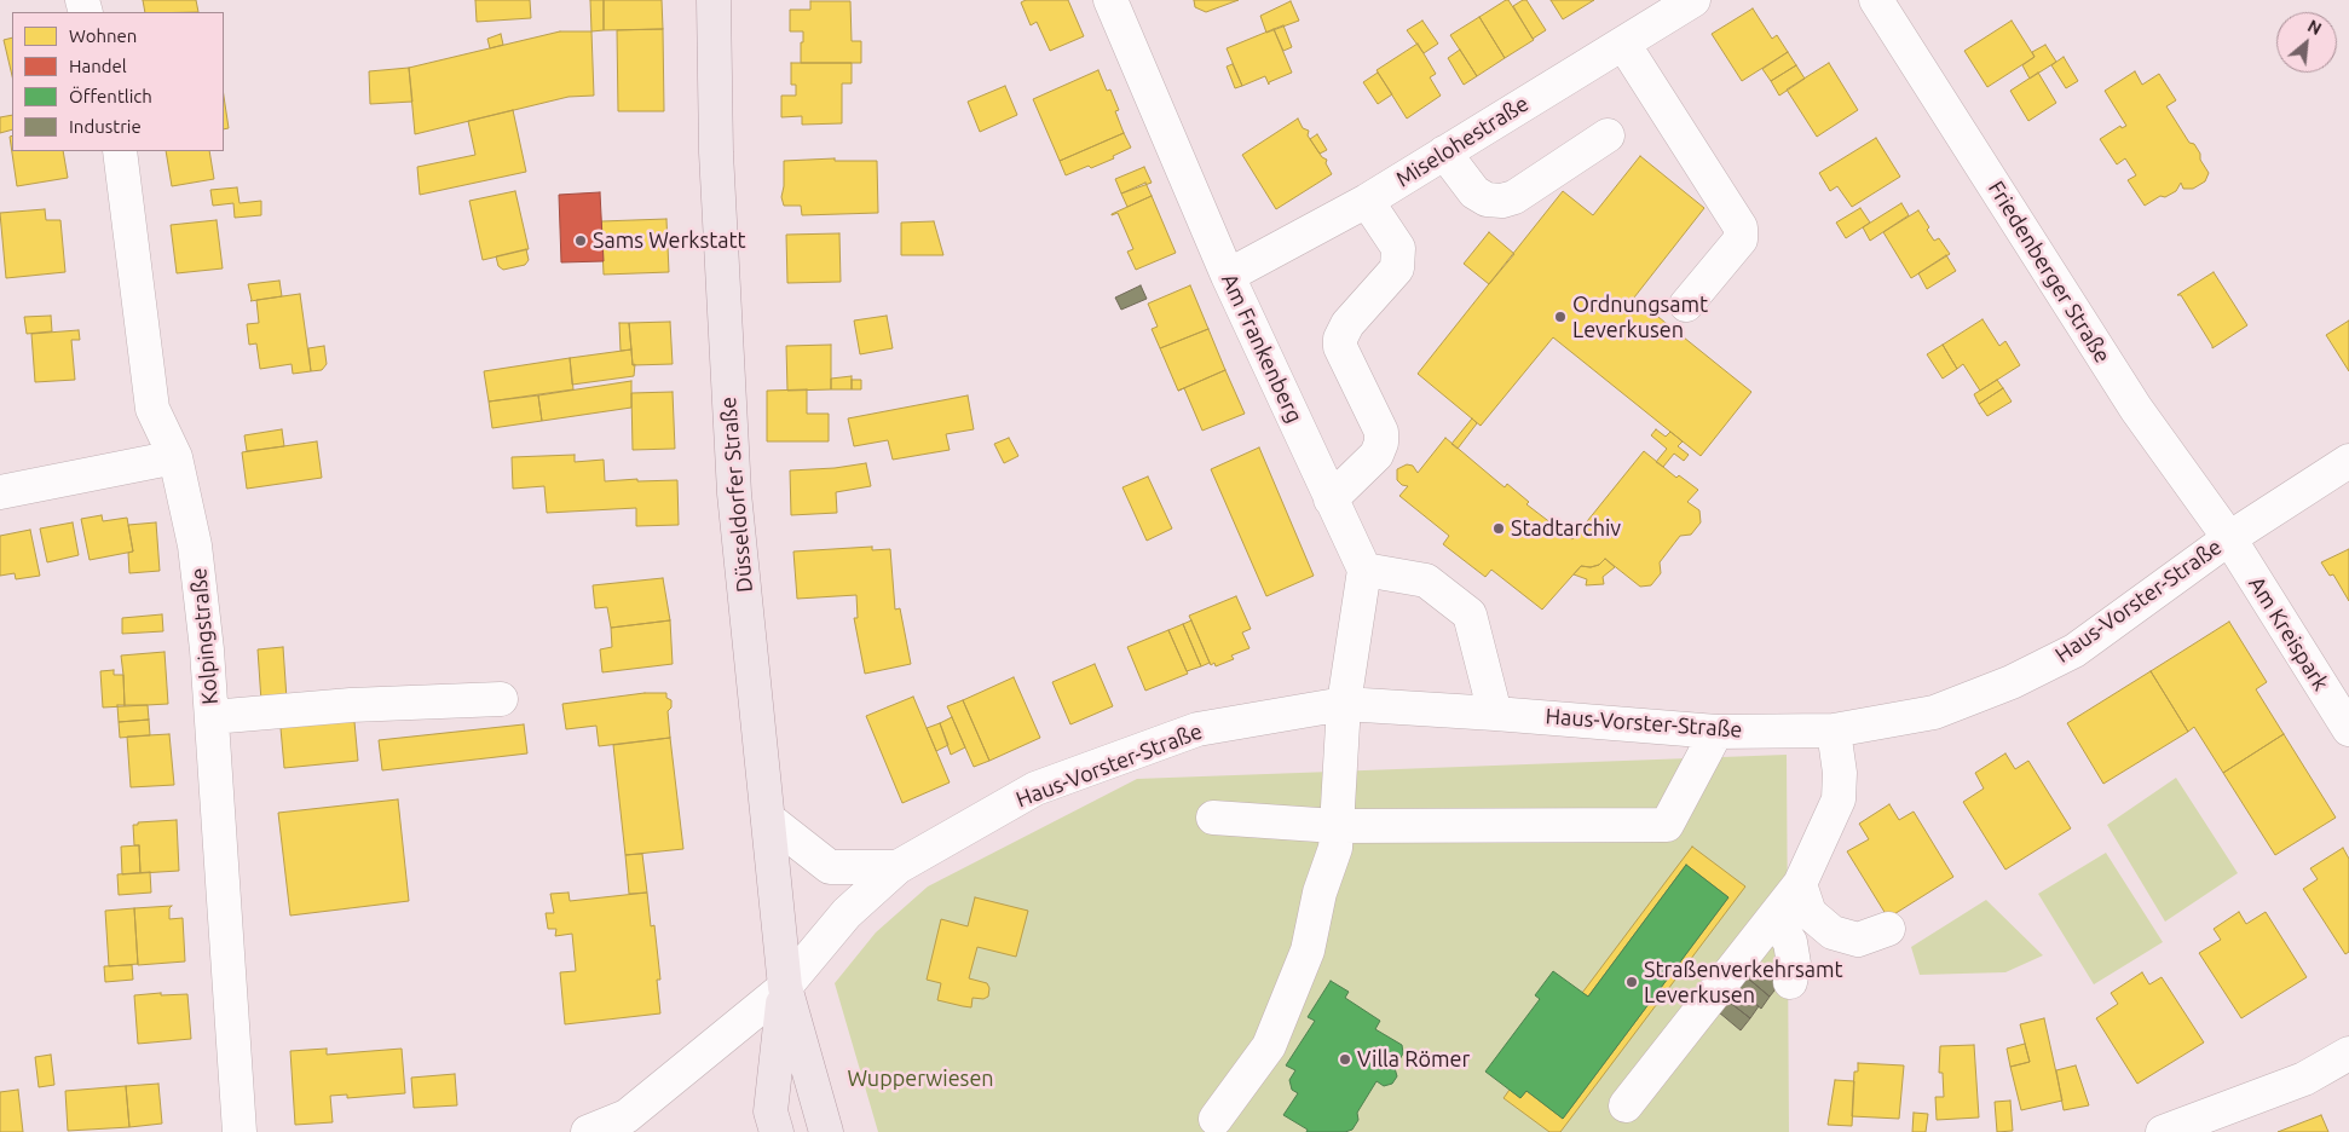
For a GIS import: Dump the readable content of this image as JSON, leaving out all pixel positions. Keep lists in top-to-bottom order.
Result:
{
  "streets": {
    "main road": ["Düsseldorfer Straße"],
    "street": [
      "Miselohestraße",
      "Friedenberger Straße",
      "Am Frankenberg",
      "Haus-Vorster-Straße",
      "Am Kreispark",
      "Kolpingstraße"
    ]
  },
  "crossings": [
    ["Miselohestraße", "Am Frankenberg"],
    ["Friedenberger Straße", "Haus-Vorster-Straße"],
    ["Friedenberger Straße", "Am Kreispark"],
    ["Düsseldorfer Straße", "Haus-Vorster-Straße"],
    ["Haus-Vorster-Straße", "Am Kreispark"]
  ],
  "parks": ["Wupperwiesen"],
  "places": [
    "Sams Werkstatt",
    "Ordnungsamt Leverkusen",
    "Stadtarchiv",
    "Straßenverkehrsamt Leverkusen",
    "Villa Römer"
  ],
  "legend": [
    "Wohnen",
    "Handel",
    "Öffentlich",
    "Industrie"
  ],
  "north": "top right"
}
